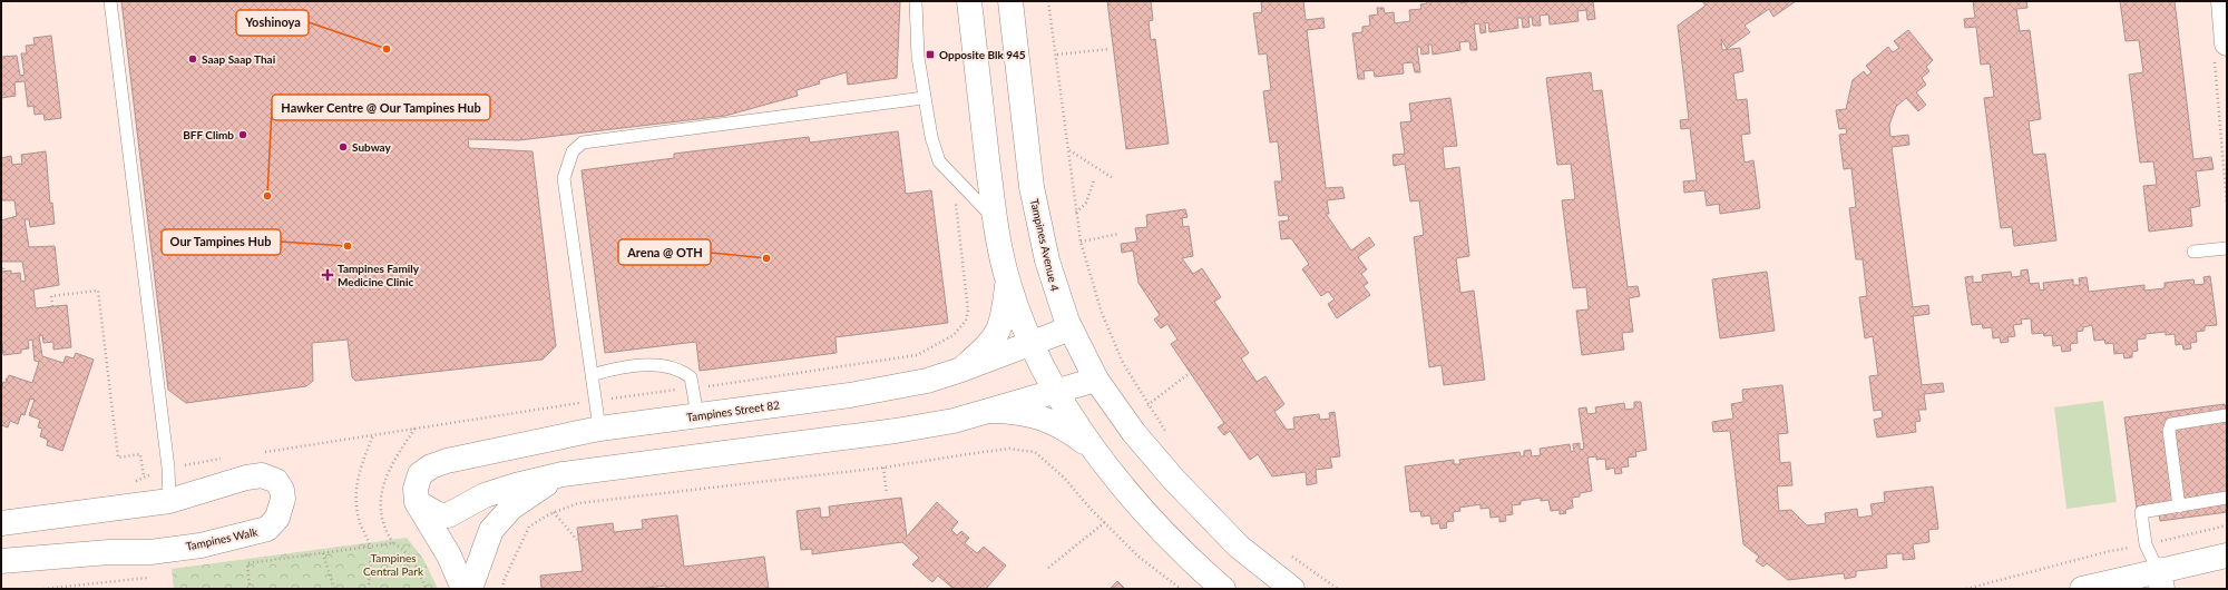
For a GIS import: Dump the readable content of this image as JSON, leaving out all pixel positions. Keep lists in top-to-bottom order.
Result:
{
  "streets": {
    "street": ["Tampines Avenue 4", "Tampines Street 82", "Tampines Walk"]
  },
  "crossings": [
    ["Tampines Avenue 4", "Tampines Street 82"]
  ],
  "parks": ["Tampines Central Park"],
  "places": {
    "other": [
      "Yoshinoya",
      "Saap Saap Thai",
      "BFF Climb",
      "Subway",
      "Hawker Centre @ Our Tampines Hub",
      "Our Tampines Hub",
      "Arena @ OTH"
    ],
    "transit": ["Opposite Blk 945"],
    "health": ["Tampines Family Medicine Clinic"]
  }
}
